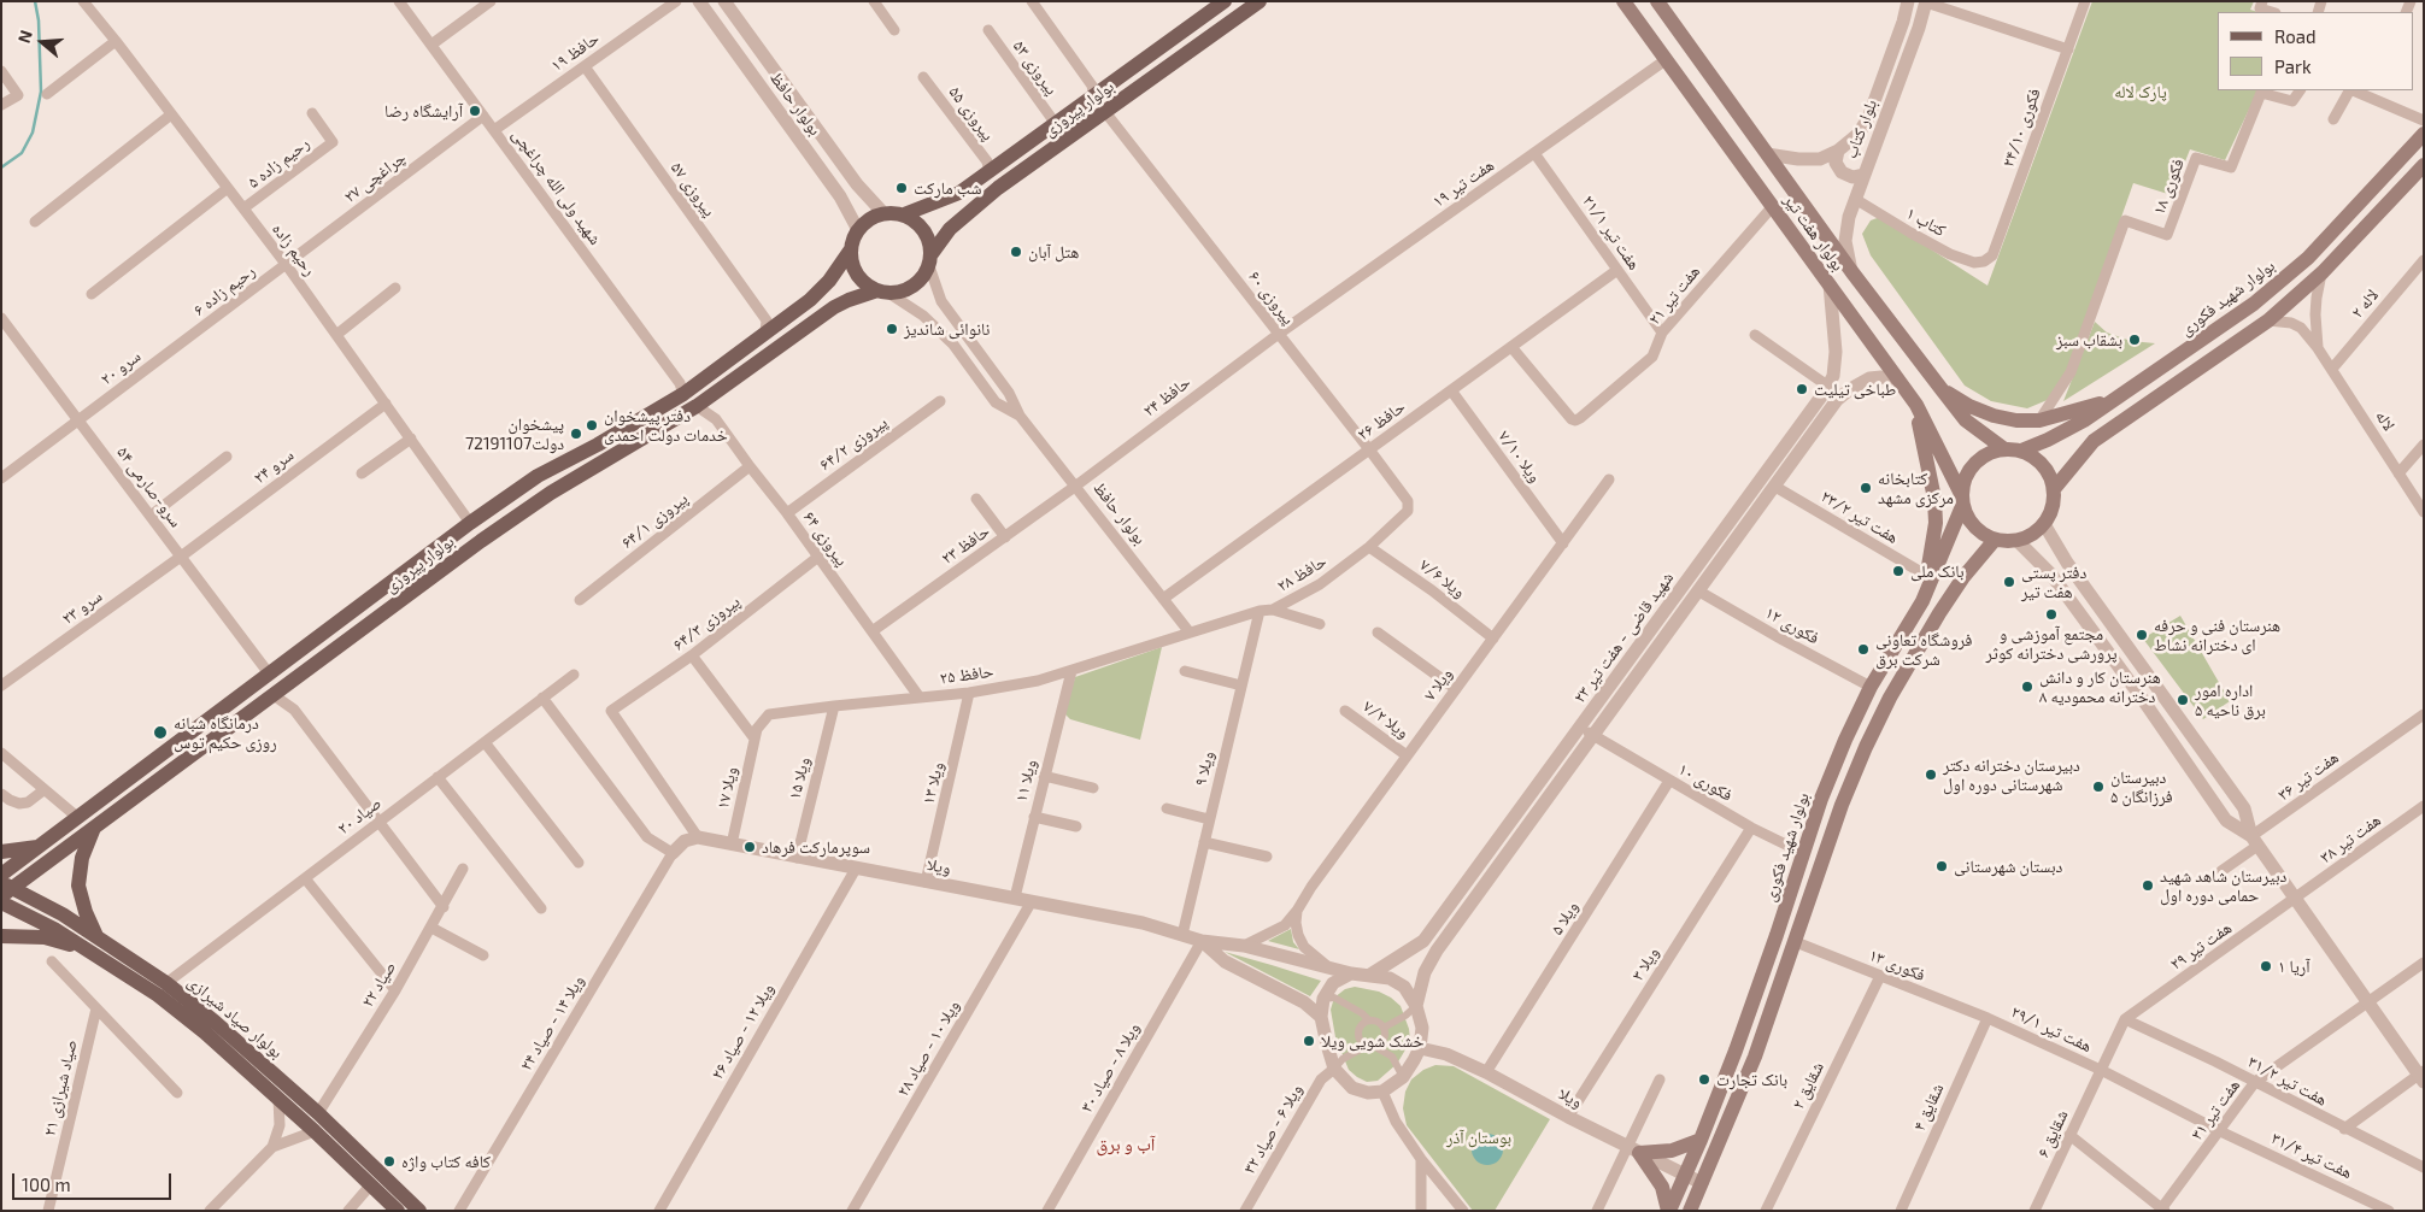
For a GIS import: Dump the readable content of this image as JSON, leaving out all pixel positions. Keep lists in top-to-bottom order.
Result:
{
  "streets": {
    "main road": [
      "بولوار پیروزی",
      "بولوار هفت تیر",
      "بولوار شهید فکوری",
      "بولوار صیاد شیرازی"
    ],
    "street": [
      "حافظ ۱۹",
      "پیروزی ۵۳",
      "بولوار حافظ",
      "پیروزی ۵۵",
      "فکوری ۲۴/۱۰",
      "بلوار کتاب",
      "رحیم زاده ۵",
      "چراغچی ۲۷",
      "هفت تیر ۱۹",
      "شهید ولی الله چراغچی",
      "فکوری ١٨",
      "پیروزی ۵۷",
      "کتاب ۱",
      "هفت تیر ۲۱/۱",
      "رحیم زاده",
      "رحیم زاده ۶",
      "هفت تیر ۲۱",
      "پیروزی ۶۰",
      "لاله ۲",
      "سرو ۲۰",
      "حافظ ۲۴",
      "حافظ ۲۶",
      "لاله",
      "پیروزی ۶۴/۲",
      "ویلا ۷/۱۰",
      "سرو ۲۴",
      "سرو-صارمی ۵۴",
      "هفت تیر ۲۳/۲",
      "پیروزی ۶۴/۱",
      "پیروزی ۶۴",
      "حافظ ۲۳",
      "حافظ ۲۸",
      "ویلا ۷/۶",
      "سرو ۲۳",
      "پیروزی ۶۴/۳",
      "فکوری ۱۲",
      "شهید قاضی - هفت تیر ۲۳",
      "حافظ ۲۵",
      "ویلا ۷",
      "ویلا ۷/۲",
      "ویلا ۹",
      "هفت تیر ۳۶",
      "ویلا ۱۵",
      "ویلا ۱۱",
      "فکوری ۱۰",
      "ویلا ۱۳",
      "ویلا ۱۷",
      "صیاد ۲۰",
      "هفت تیر ۳۸",
      "ویلا",
      "ویلا ۵",
      "هفت تیر ۲۹",
      "ویلا ۳",
      "فکوری ۱۳",
      "صیاد ۲۲",
      "ویلا ۱۴ - صیاد ۲۴",
      "هفت تیر ۲۹/۱",
      "ویلا ۱۲ - صیاد ۲۶",
      "ویلا ۱۰ - صیاد ۲۸",
      "ویلا ۸ - صیاد ۳۰",
      "هفت تیر ۳۱/۲",
      "شقایق ۲",
      "صیاد شیرازی ۲۱",
      "شقایق ۴",
      "هفت تیر ۳۱",
      "ویلا ۶ - صیاد ۳۲",
      "شقایق ۶",
      "هفت تیر ۳۱/۴"
    ]
  },
  "crossings": [
    ["حافظ ۱۹", "شهید ولی الله چراغچی"],
    ["حافظ ۱۹", "پیروزی ۵۷"],
    ["پیروزی ۵۳", "بولوار پیروزی"],
    ["بولوار حافظ", "بولوار پیروزی"],
    ["بولوار حافظ", "حافظ ۲۴"],
    ["بولوار حافظ", "حافظ ۲۶"],
    ["بولوار حافظ", "حافظ ۲۳"],
    ["بولوار حافظ", "حافظ ۲۸"],
    ["بولوار حافظ", "حافظ ۲۵"],
    ["بولوار پیروزی", "پیروزی ۵۵"],
    ["بولوار پیروزی", "شهید ولی الله چراغچی"],
    ["بولوار پیروزی", "پیروزی ۵۷"],
    ["بولوار پیروزی", "رحیم زاده"],
    ["بولوار پیروزی", "پیروزی ۶۰"],
    ["بولوار پیروزی", "سرو-صارمی ۵۴"],
    ["بولوار پیروزی", "پیروزی ۶۴"],
    ["بولوار پیروزی", "بولوار صیاد شیرازی"],
    ["فکوری ۲۴/۱۰", "کتاب ۱"],
    ["بلوار کتاب", "کتاب ۱"],
    ["بلوار کتاب", "بولوار هفت تیر"],
    ["رحیم زاده ۵", "رحیم زاده"],
    ["چراغچی ۲۷", "شهید ولی الله چراغچی"],
    ["چراغچی ۲۷", "رحیم زاده"],
    ["چراغچی ۲۷", "رحیم زاده ۶"],
    ["هفت تیر ۱۹", "هفت تیر ۲۱/۱"],
    ["هفت تیر ۱۹", "بولوار هفت تیر"],
    ["هفت تیر ۱۹", "پیروزی ۶۰"],
    ["هفت تیر ۱۹", "حافظ ۲۴"],
    ["هفت تیر ۲۱/۱", "هفت تیر ۲۱"],
    ["هفت تیر ۲۱/۱", "حافظ ۲۶"],
    ["بولوار هفت تیر", "هفت تیر ۲۱"],
    ["بولوار هفت تیر", "بولوار شهید فکوری"],
    ["بولوار هفت تیر", "شهید قاضی - هفت تیر ۲۳"],
    ["رحیم زاده", "رحیم زاده ۶"],
    ["رحیم زاده", "سرو ۲۴"],
    ["رحیم زاده ۶", "سرو ۲۰"],
    ["هفت تیر ۲۱", "حافظ ۲۶"],
    ["پیروزی ۶۰", "حافظ ۲۴"],
    ["پیروزی ۶۰", "حافظ ۲۶"],
    ["پیروزی ۶۰", "حافظ ۲۸"],
    ["بولوار شهید فکوری", "فکوری ۱۲"],
    ["بولوار شهید فکوری", "فکوری ۱۰"],
    ["بولوار شهید فکوری", "ویلا"],
    ["لاله ۲", "لاله"],
    ["سرو ۲۰", "سرو-صارمی ۵۴"],
    ["حافظ ۲۴", "حافظ ۲۳"],
    ["حافظ ۲۶", "ویلا ۷/۱۰"],
    ["پیروزی ۶۴/۲", "پیروزی ۶۴"],
    ["ویلا ۷/۱۰", "ویلا ۷"],
    ["سرو ۲۴", "سرو-صارمی ۵۴"],
    ["سرو ۲۴", "سرو ۲۳"],
    ["سرو-صارمی ۵۴", "سرو ۲۳"],
    ["هفت تیر ۲۳/۲", "شهید قاضی - هفت تیر ۲۳"],
    ["پیروزی ۶۴/۱", "پیروزی ۶۴"],
    ["پیروزی ۶۴", "حافظ ۲۳"],
    ["پیروزی ۶۴", "پیروزی ۶۴/۳"],
    ["پیروزی ۶۴", "حافظ ۲۵"],
    ["حافظ ۲۸", "ویلا ۷/۶"],
    ["حافظ ۲۸", "حافظ ۲۵"],
    ["حافظ ۲۸", "ویلا ۹"],
    ["ویلا ۷/۶", "ویلا ۷"],
    ["پیروزی ۶۴/۳", "ویلا"],
    ["فکوری ۱۲", "شهید قاضی - هفت تیر ۲۳"],
    ["شهید قاضی - هفت تیر ۲۳", "فکوری ۱۰"],
    ["شهید قاضی - هفت تیر ۲۳", "ویلا"],
    ["حافظ ۲۵", "ویلا ۱۵"],
    ["حافظ ۲۵", "ویلا ۱۱"],
    ["حافظ ۲۵", "ویلا ۱۳"],
    ["حافظ ۲۵", "ویلا ۱۷"],
    ["ویلا ۷", "ویلا ۷/۲"],
    ["ویلا ۷", "ویلا"],
    ["ویلا ۹", "ویلا"],
    ["ویلا ۱۵", "ویلا"],
    ["ویلا ۱۱", "ویلا"],
    ["فکوری ۱۰", "ویلا ۵"],
    ["فکوری ۱۰", "ویلا ۳"],
    ["ویلا ۱۳", "ویلا"],
    ["ویلا ۱۷", "ویلا"],
    ["صیاد ۲۰", "بولوار صیاد شیرازی"],
    ["هفت تیر ۳۸", "هفت تیر ۲۹"],
    ["ویلا", "ویلا ۵"],
    ["ویلا", "ویلا ۳"],
    ["ویلا", "ویلا ۱۲ - صیاد ۲۶"],
    ["ویلا", "ویلا ۱۰ - صیاد ۲۸"],
    ["ویلا", "ویلا ۸ - صیاد ۳۰"],
    ["هفت تیر ۲۹", "هفت تیر ۳۱/۲"],
    ["هفت تیر ۲۹", "شقایق ۶"],
    ["فکوری ۱۳", "هفت تیر ۲۹/۱"],
    ["فکوری ۱۳", "شقایق ۲"],
    ["فکوری ۱۳", "شقایق ۴"],
    ["صیاد ۲۲", "بولوار صیاد شیرازی"],
    ["هفت تیر ۲۹/۱", "شقایق ۴"],
    ["هفت تیر ۲۹/۱", "شقایق ۶"],
    ["هفت تیر ۲۹/۱", "هفت تیر ۳۱/۴"],
    ["هفت تیر ۳۱/۲", "هفت تیر ۳۱"],
    ["هفت تیر ۳۱/۲", "شقایق ۶"],
    ["هفت تیر ۳۱", "هفت تیر ۳۱/۴"]
  ],
  "districts": ["آب و برق"],
  "parks": ["پارک لاله", "بوستان آذر"],
  "places": [
    "آرایشگاه رضا",
    "شب مارکت",
    "هتل آبان",
    "نانوائی شاندیز",
    "بشقاب سبز",
    "طباخی تیلیت",
    "دفتر پیشخوان خدمات دولت احمدی",
    "پیشخوان دولت72191107",
    "کتابخانه مرکزی مشهد",
    "بانک ملی",
    "دفتر پستی هفت تیر",
    "مجتمع آموزشی و پرورشی دخترانه کوثر",
    "هنرستان فنی و حرفه ای دخترانه نشاط",
    "فروشگاه تعاونی شرکت برق",
    "هنرستان کار و دانش دخترانه محمودیه ۸",
    "اداره امور برق ناحیه ۵",
    "درمانگاه شبانه روزی حکیم توس",
    "دبیرستان دخترانه دکتر شهرستانی دوره اول",
    "دبیرستان فرزانگان ۵",
    "سوپرمارکت فرهاد",
    "دبستان شهرستانی",
    "دبیرستان شاهد شهید حمامی دوره اول",
    "آریا ۱",
    "خشک شویی ویلا",
    "بانک تجارت",
    "کافه کتاب واژه"
  ],
  "legend": ["Road", "Park"],
  "scale_bar": "100 m",
  "north": "left"
}
